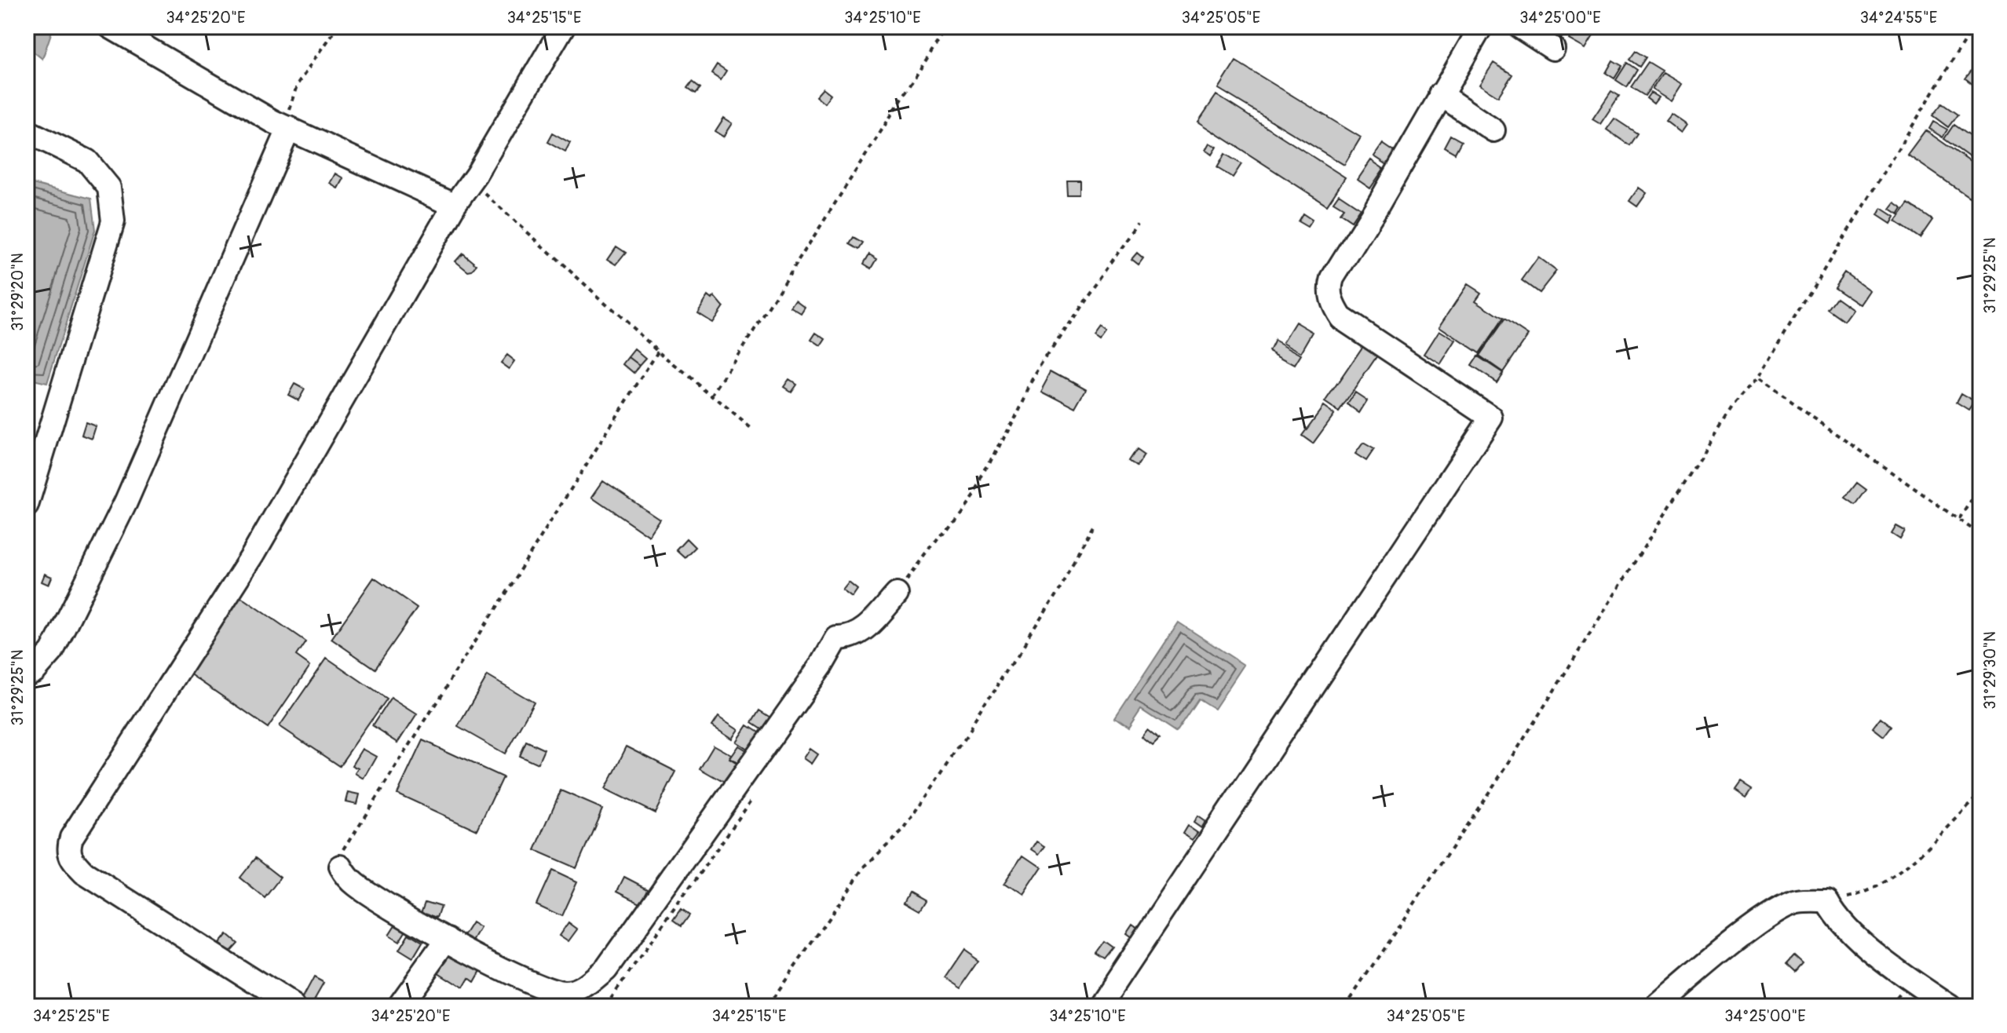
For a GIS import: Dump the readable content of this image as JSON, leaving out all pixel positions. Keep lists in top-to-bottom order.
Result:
{
  "coordinates": [
    "34°25'20\"E",
    "34°25'15\"E",
    "34°25'10\"E",
    "34°25'05\"E",
    "34°25'00\"E",
    "34°24'55\"E",
    "31°29'25\"N",
    "31°29'20\"N",
    "31°29'30\"N",
    "34°25'25\"E"
  ]
}
